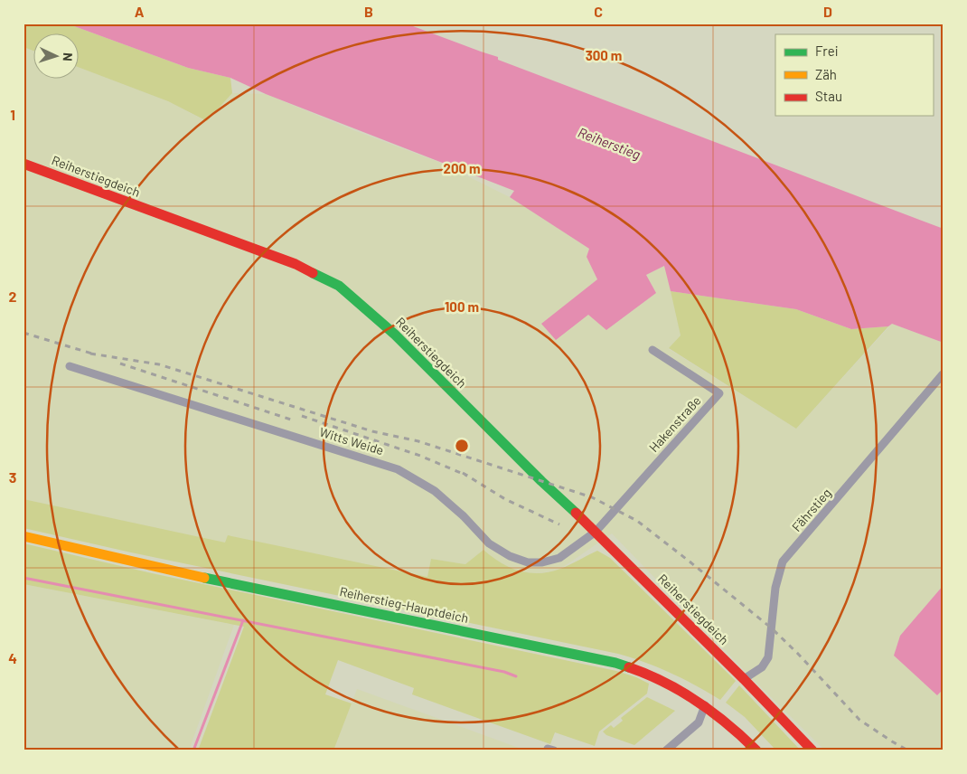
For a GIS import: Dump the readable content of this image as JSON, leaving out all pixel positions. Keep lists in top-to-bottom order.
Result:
{
  "streets": {
    "street": [
      "Reiherstiegdeich",
      "Hakenstraße",
      "Witts Weide",
      "Fährstieg",
      "Reiherstieg-Hauptdeich"
    ]
  },
  "crossings": [
    ["Reiherstiegdeich", "Hakenstraße"],
    ["Reiherstiegdeich", "Witts Weide"],
    ["Reiherstiegdeich", "Fährstieg"],
    ["Hakenstraße", "Witts Weide"]
  ],
  "water": ["Reiherstieg"],
  "legend": ["Frei", "Zäh", "Stau"],
  "north": "right",
  "grid": {
    "columns": [
      "A",
      "B",
      "C",
      "D"
    ],
    "rows": [
      "1",
      "2",
      "3",
      "4"
    ]
  },
  "rings": ["300 m", "200 m", "100 m"]
}
